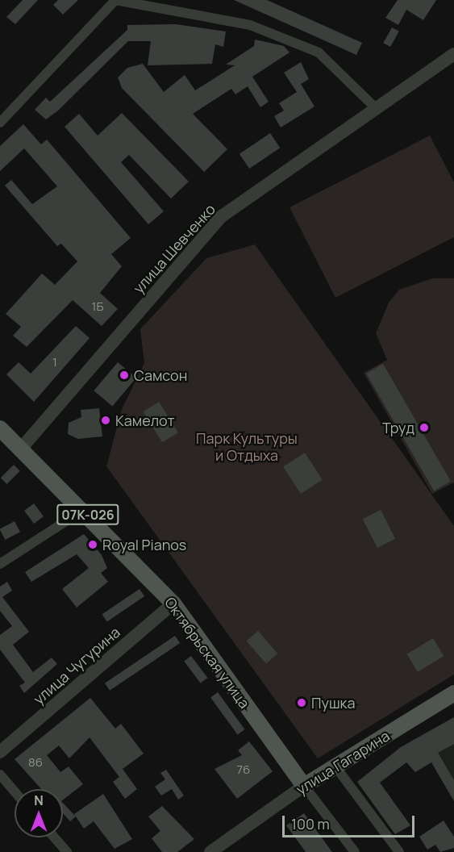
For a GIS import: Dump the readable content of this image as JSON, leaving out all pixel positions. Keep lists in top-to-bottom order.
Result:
{
  "streets": {
    "main road": ["07К-026", "Октябрьская улица", "улица Гагарина"],
    "street": ["улица Шевченко", "улица Чугурина"]
  },
  "crossings": [
    ["улица Шевченко", "Октябрьская улица"],
    ["Октябрьская улица", "улица Чугурина"],
    ["Октябрьская улица", "улица Гагарина"]
  ],
  "parks": ["Парк Культуры и Отдыха"],
  "places": [
    "Самсон",
    "Камелот",
    "Труд",
    "Royal Pianos",
    "Пушка"
  ],
  "house_numbers": [
    "1Б",
    "1",
    "86",
    "76"
  ],
  "scale_bar": "100 m",
  "north": "top"
}
